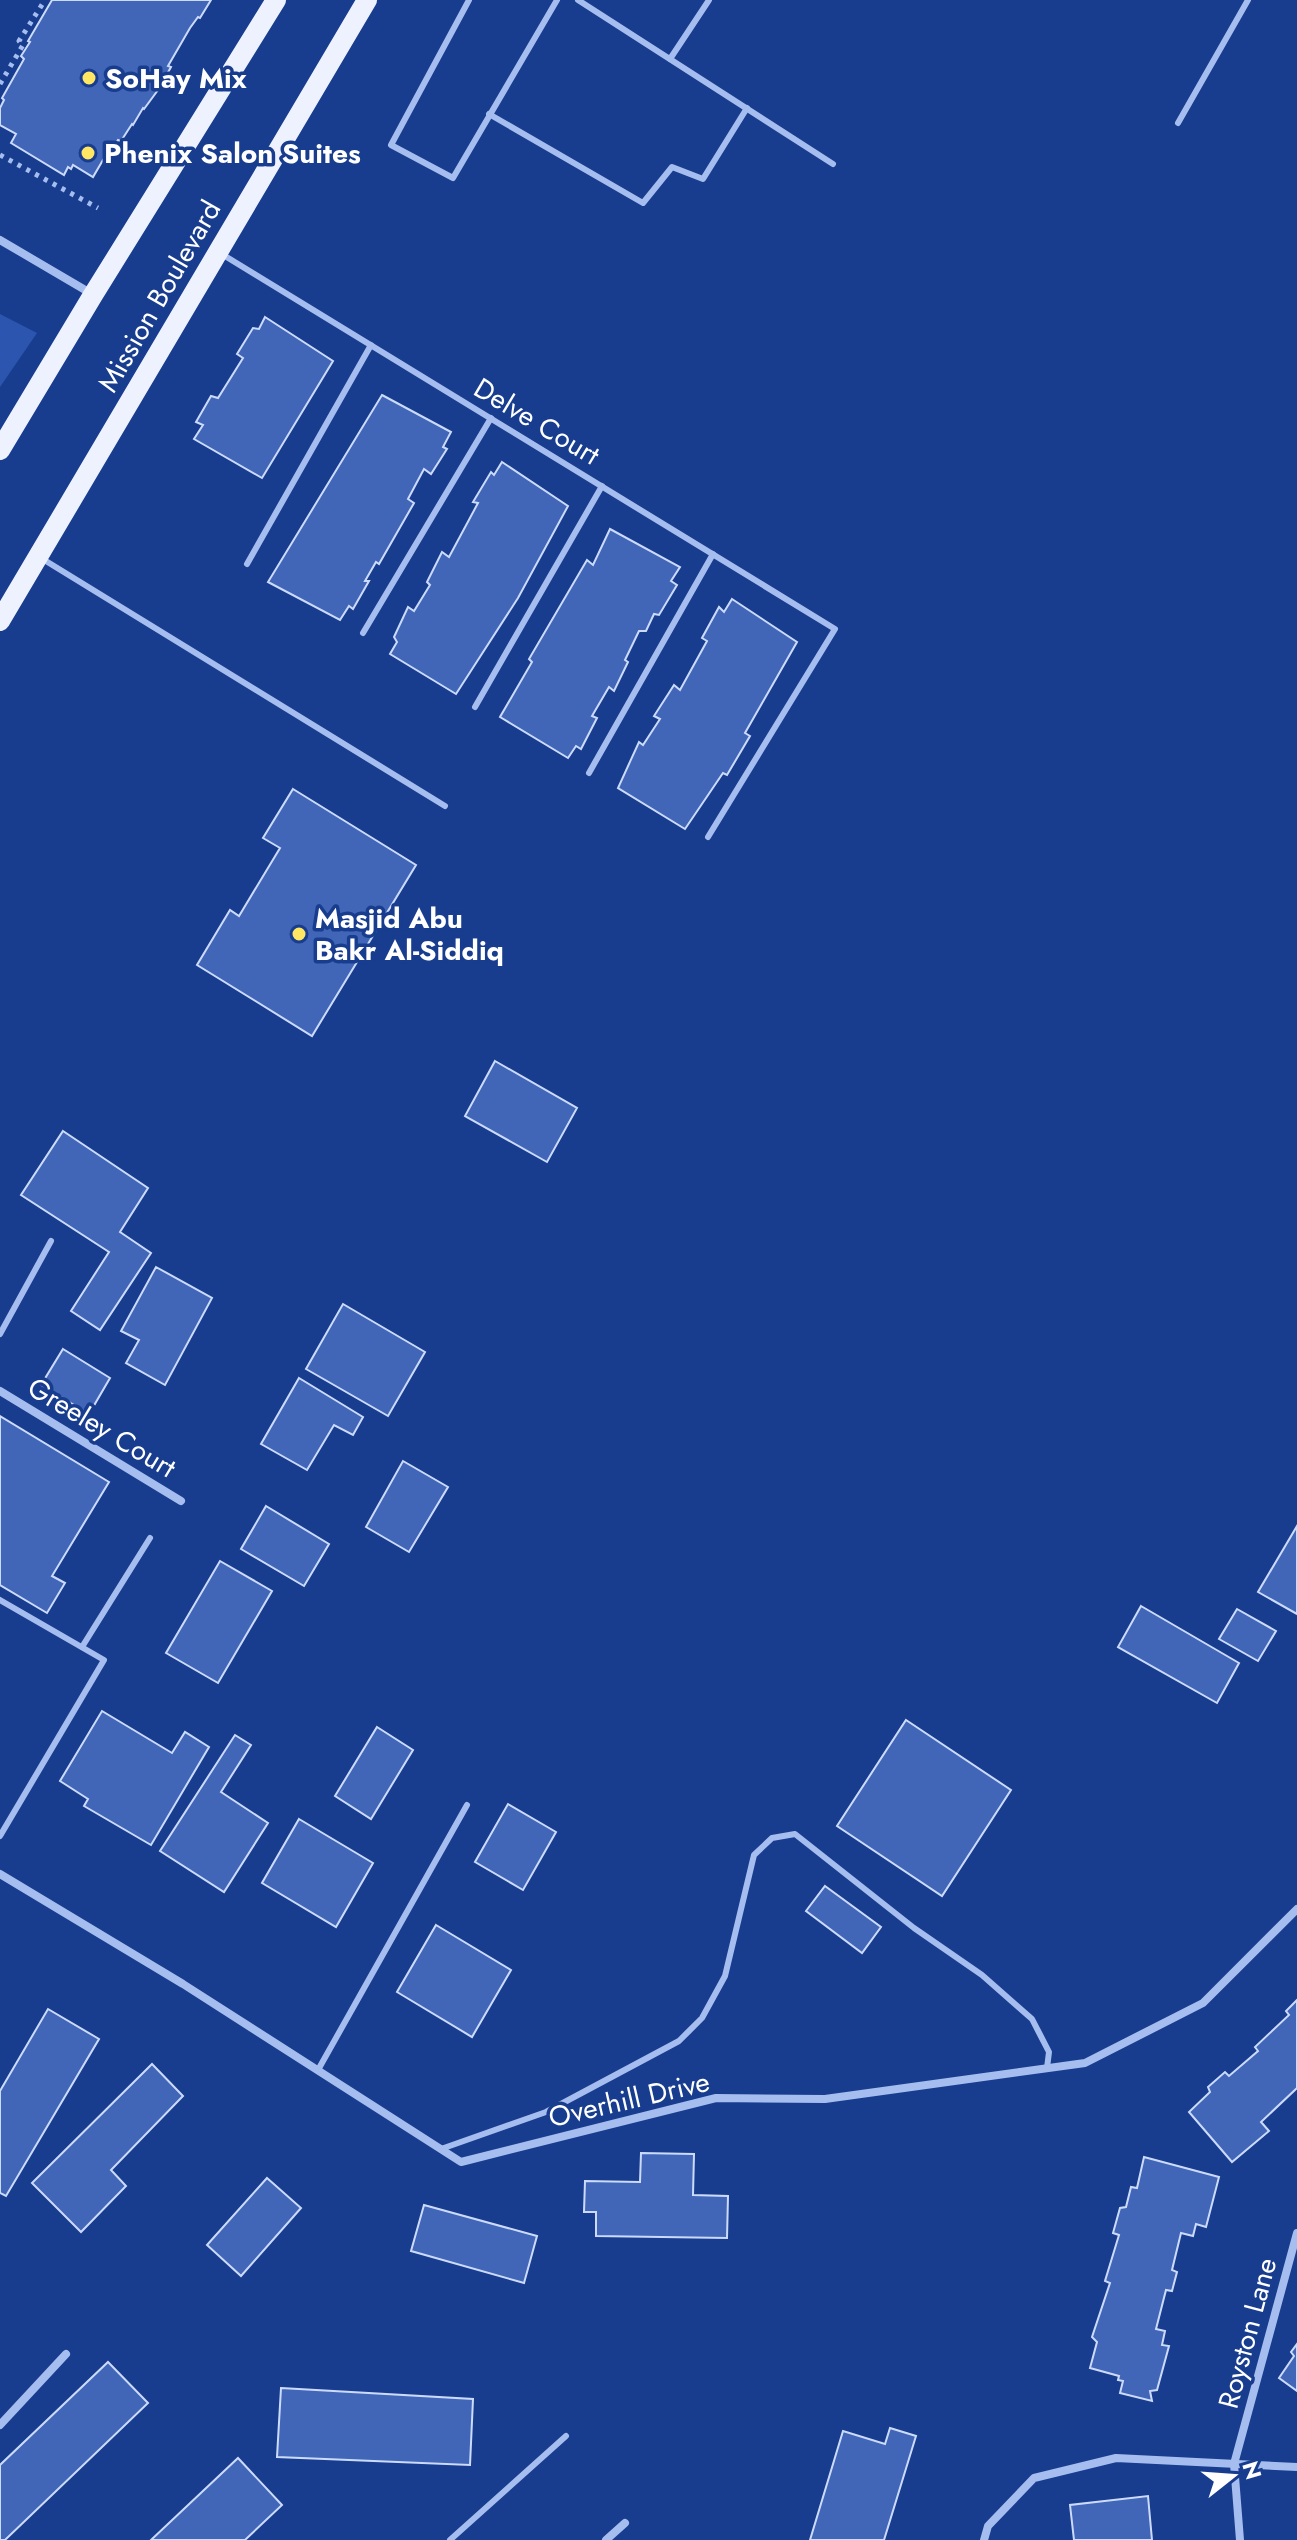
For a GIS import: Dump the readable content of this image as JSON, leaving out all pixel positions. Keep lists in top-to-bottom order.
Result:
{
  "streets": {
    "main road": ["Mission Boulevard"],
    "street": ["Greeley Court", "Overhill Drive", "Royston Lane"],
    "lane": ["Delve Court"]
  },
  "crossings": [
    ["Mission Boulevard", "Delve Court"]
  ],
  "places": ["SoHay Mix", "Phenix Salon Suites", "Masjid Abu Bakr Al-Siddiq"],
  "north": "right"
}
